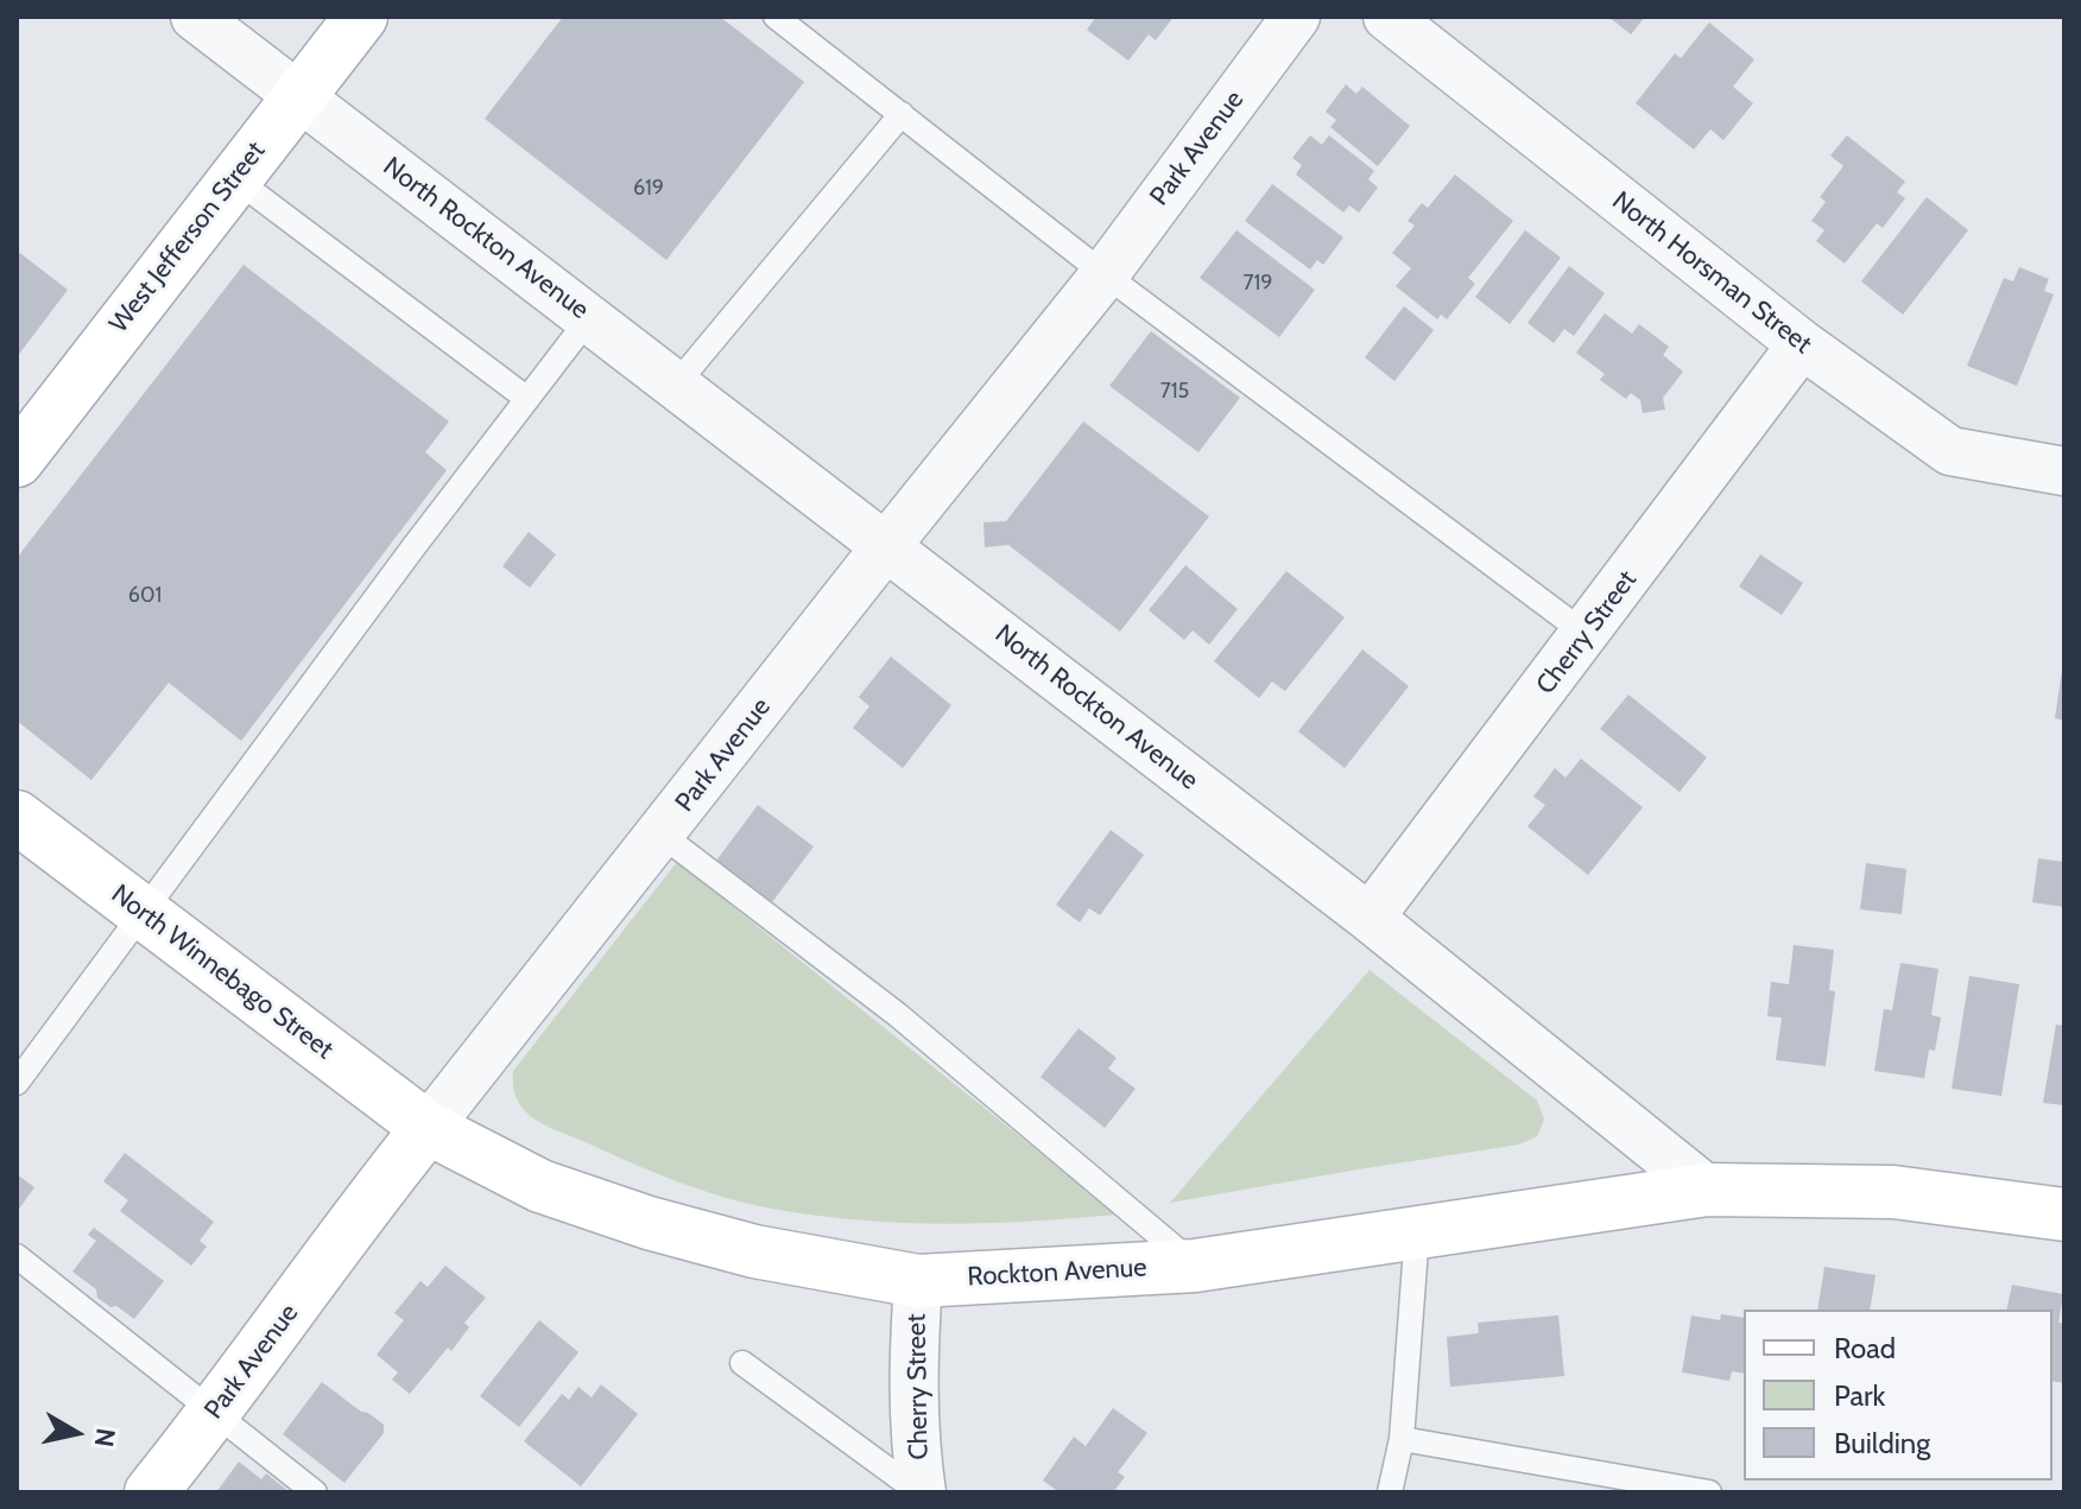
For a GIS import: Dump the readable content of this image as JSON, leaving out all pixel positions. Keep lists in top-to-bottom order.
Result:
{
  "streets": {
    "main road": [
      "Park Avenue",
      "West Jefferson Street",
      "North Winnebago Street",
      "Rockton Avenue"
    ],
    "street": ["North Rockton Avenue", "North Horsman Street", "Cherry Street"]
  },
  "crossings": [
    ["Park Avenue", "North Rockton Avenue"],
    ["Park Avenue", "North Winnebago Street"],
    ["Park Avenue", "Rockton Avenue"],
    ["West Jefferson Street", "North Rockton Avenue"],
    ["North Rockton Avenue", "Cherry Street"],
    ["North Rockton Avenue", "Rockton Avenue"],
    ["North Horsman Street", "Cherry Street"],
    ["Cherry Street", "Rockton Avenue"],
    ["North Winnebago Street", "Rockton Avenue"]
  ],
  "house_numbers": [
    "619",
    "719",
    "715",
    "601"
  ],
  "legend": ["Road", "Park", "Building"],
  "north": "right"
}
